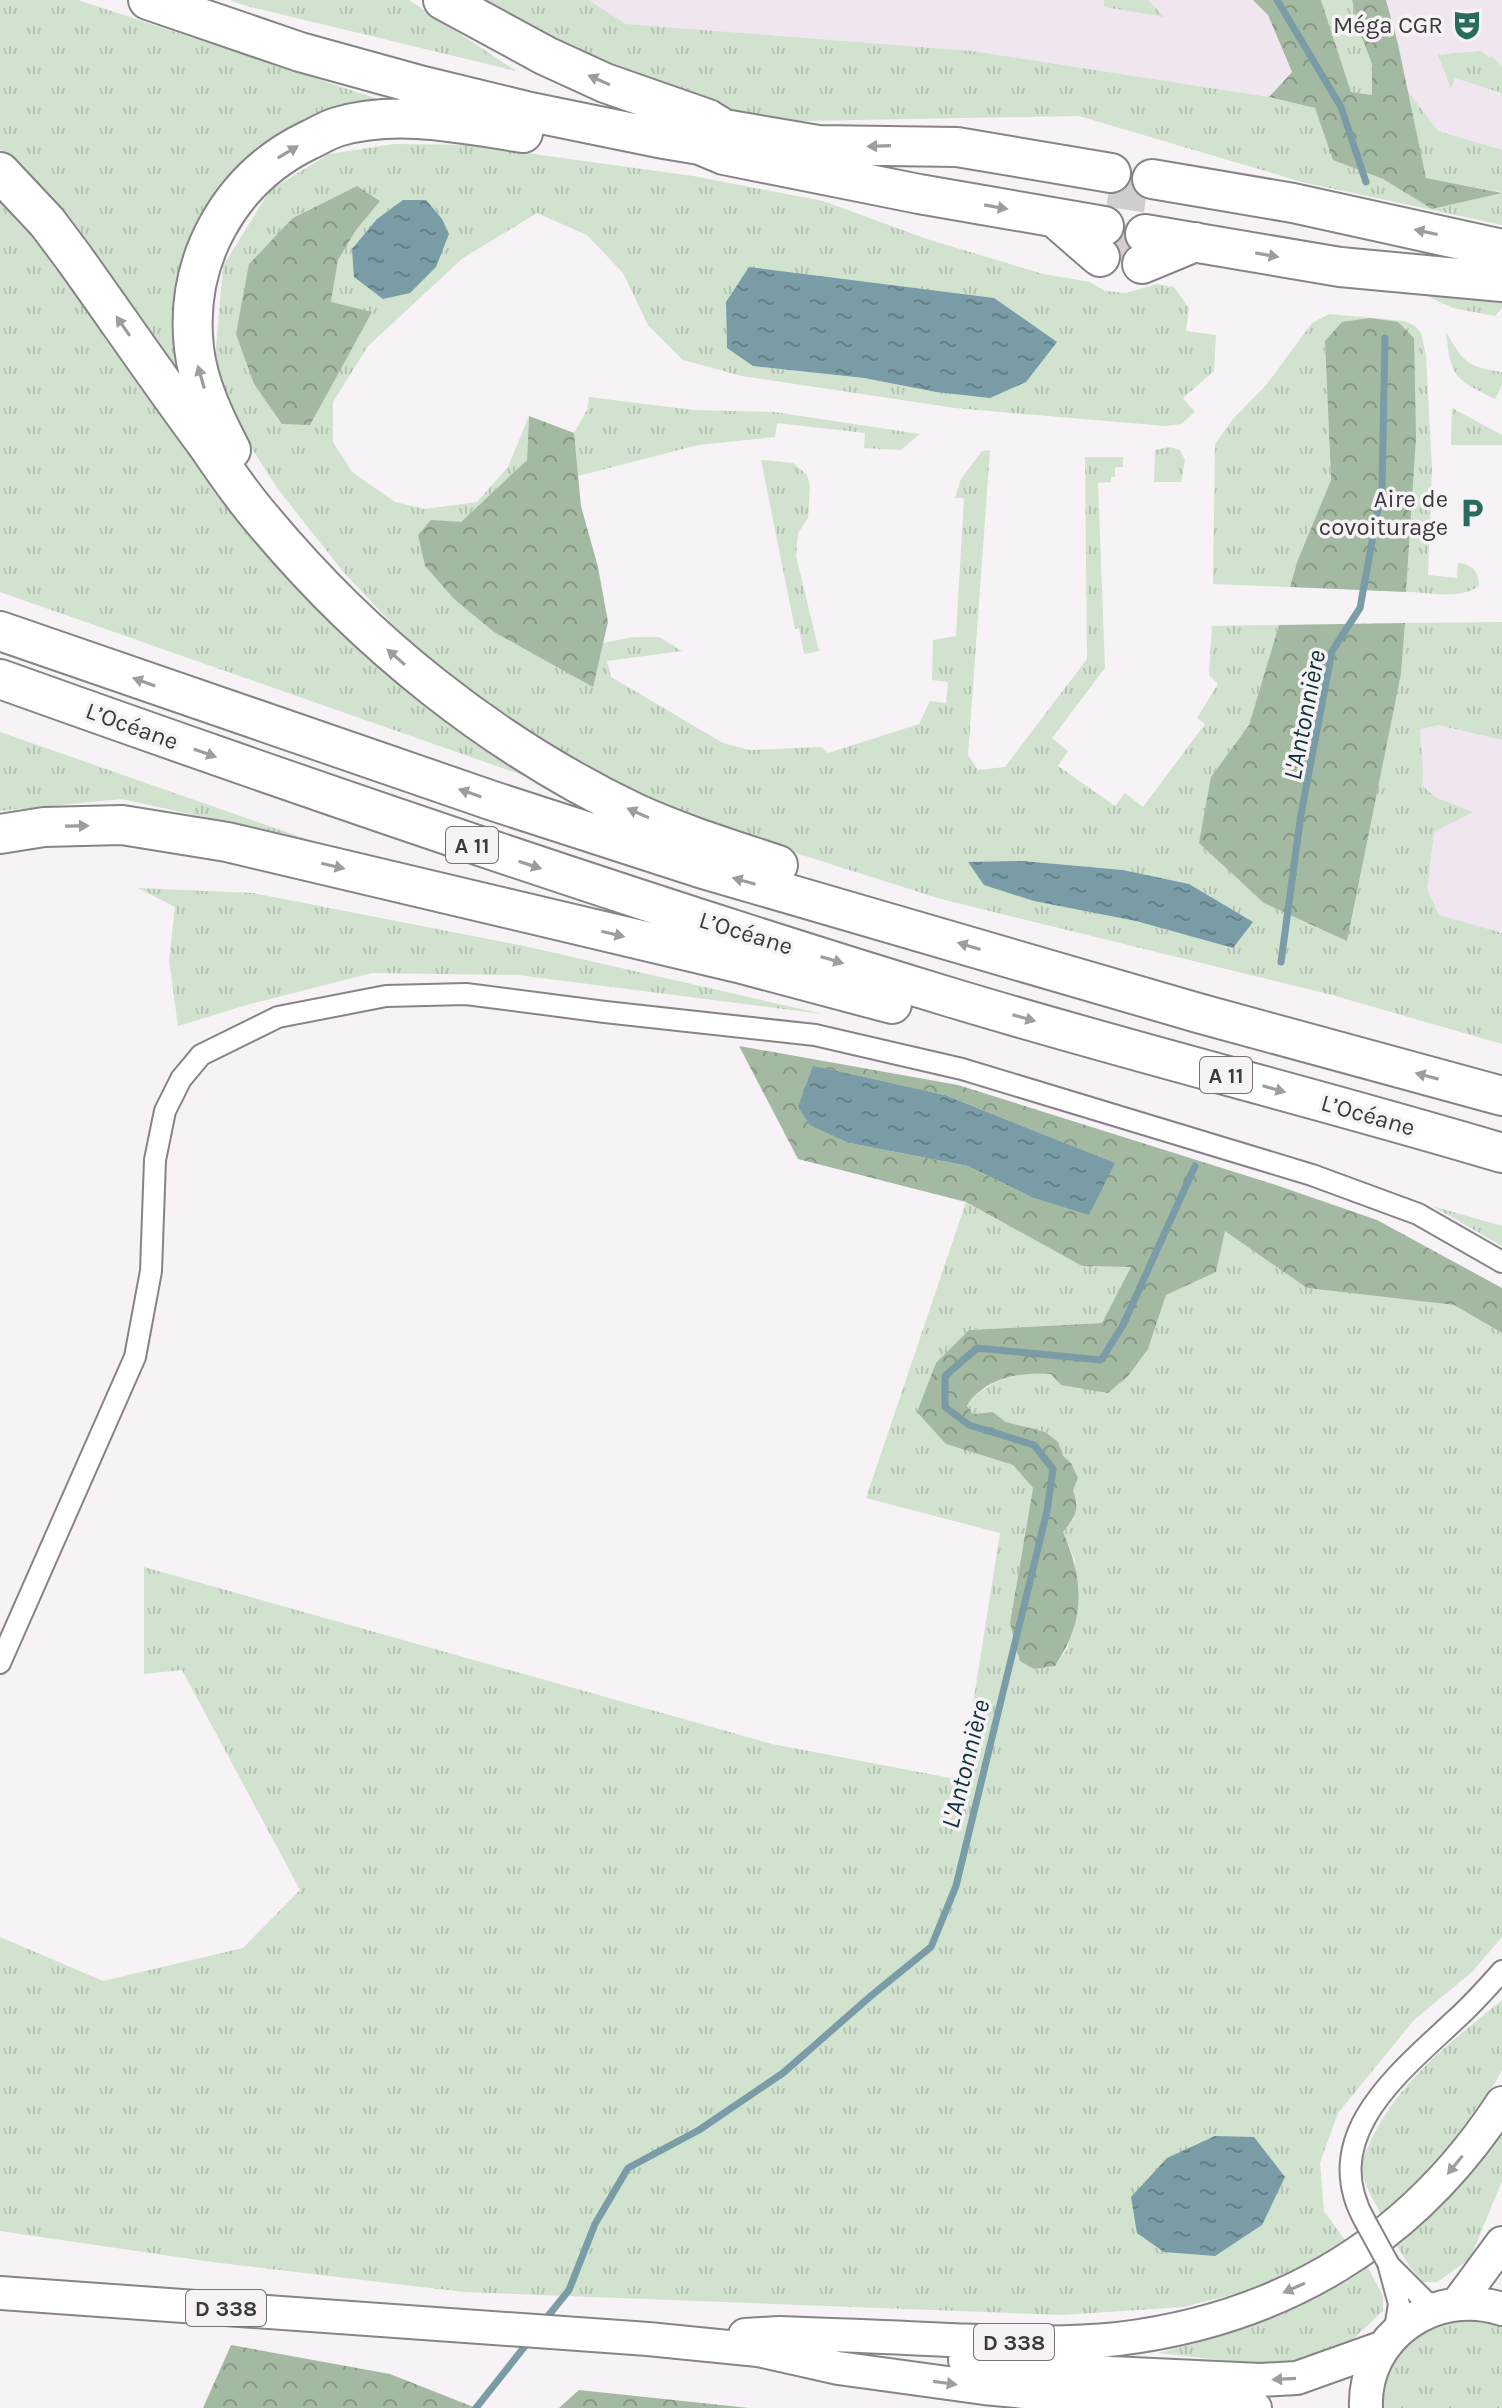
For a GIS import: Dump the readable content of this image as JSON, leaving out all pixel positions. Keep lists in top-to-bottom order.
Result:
{
  "streets": {
    "highway": ["L’Océane", "A 11"],
    "main road": ["D 338"]
  },
  "water": ["L'Antonnière"],
  "places": {
    "theatre": ["Méga CGR"],
    "parking": ["Aire de covoiturage"]
  }
}
